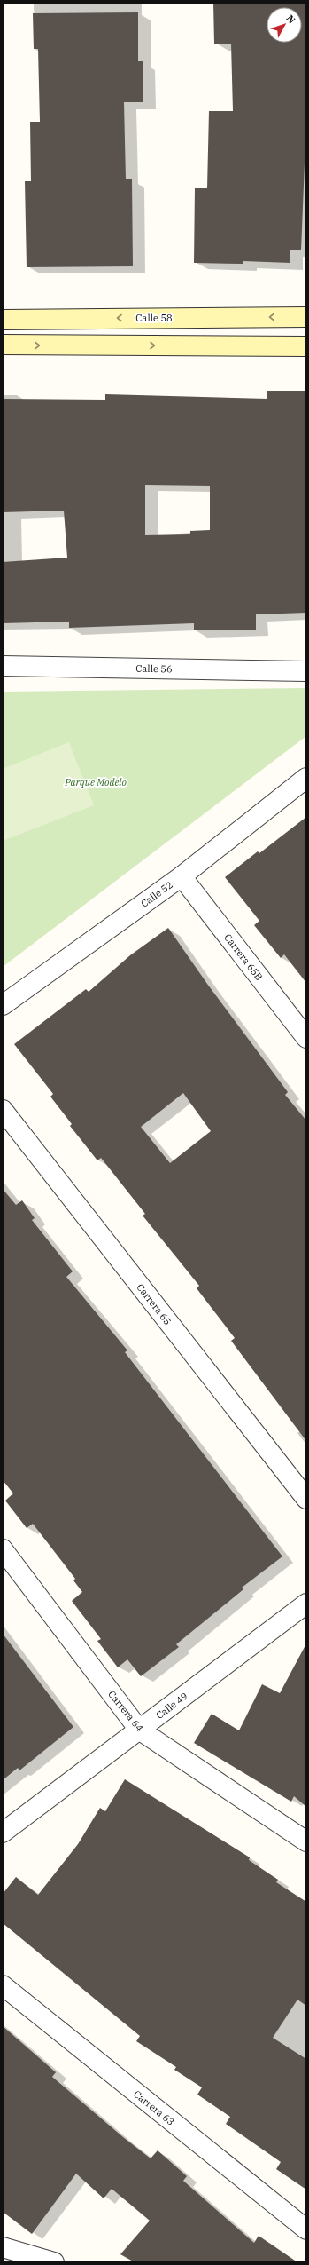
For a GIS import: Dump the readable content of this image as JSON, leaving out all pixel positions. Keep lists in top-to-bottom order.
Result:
{
  "streets": {
    "street": [
      "Calle 58",
      "Calle 56",
      "Calle 52",
      "Carrera 65B",
      "Carrera 65",
      "Calle 49",
      "Carrera 64",
      "Carrera 63"
    ]
  },
  "crossings": [
    ["Calle 52", "Carrera 65B"],
    ["Calle 49", "Carrera 64"]
  ],
  "parks": ["Parque Modelo"],
  "north": "top right"
}
